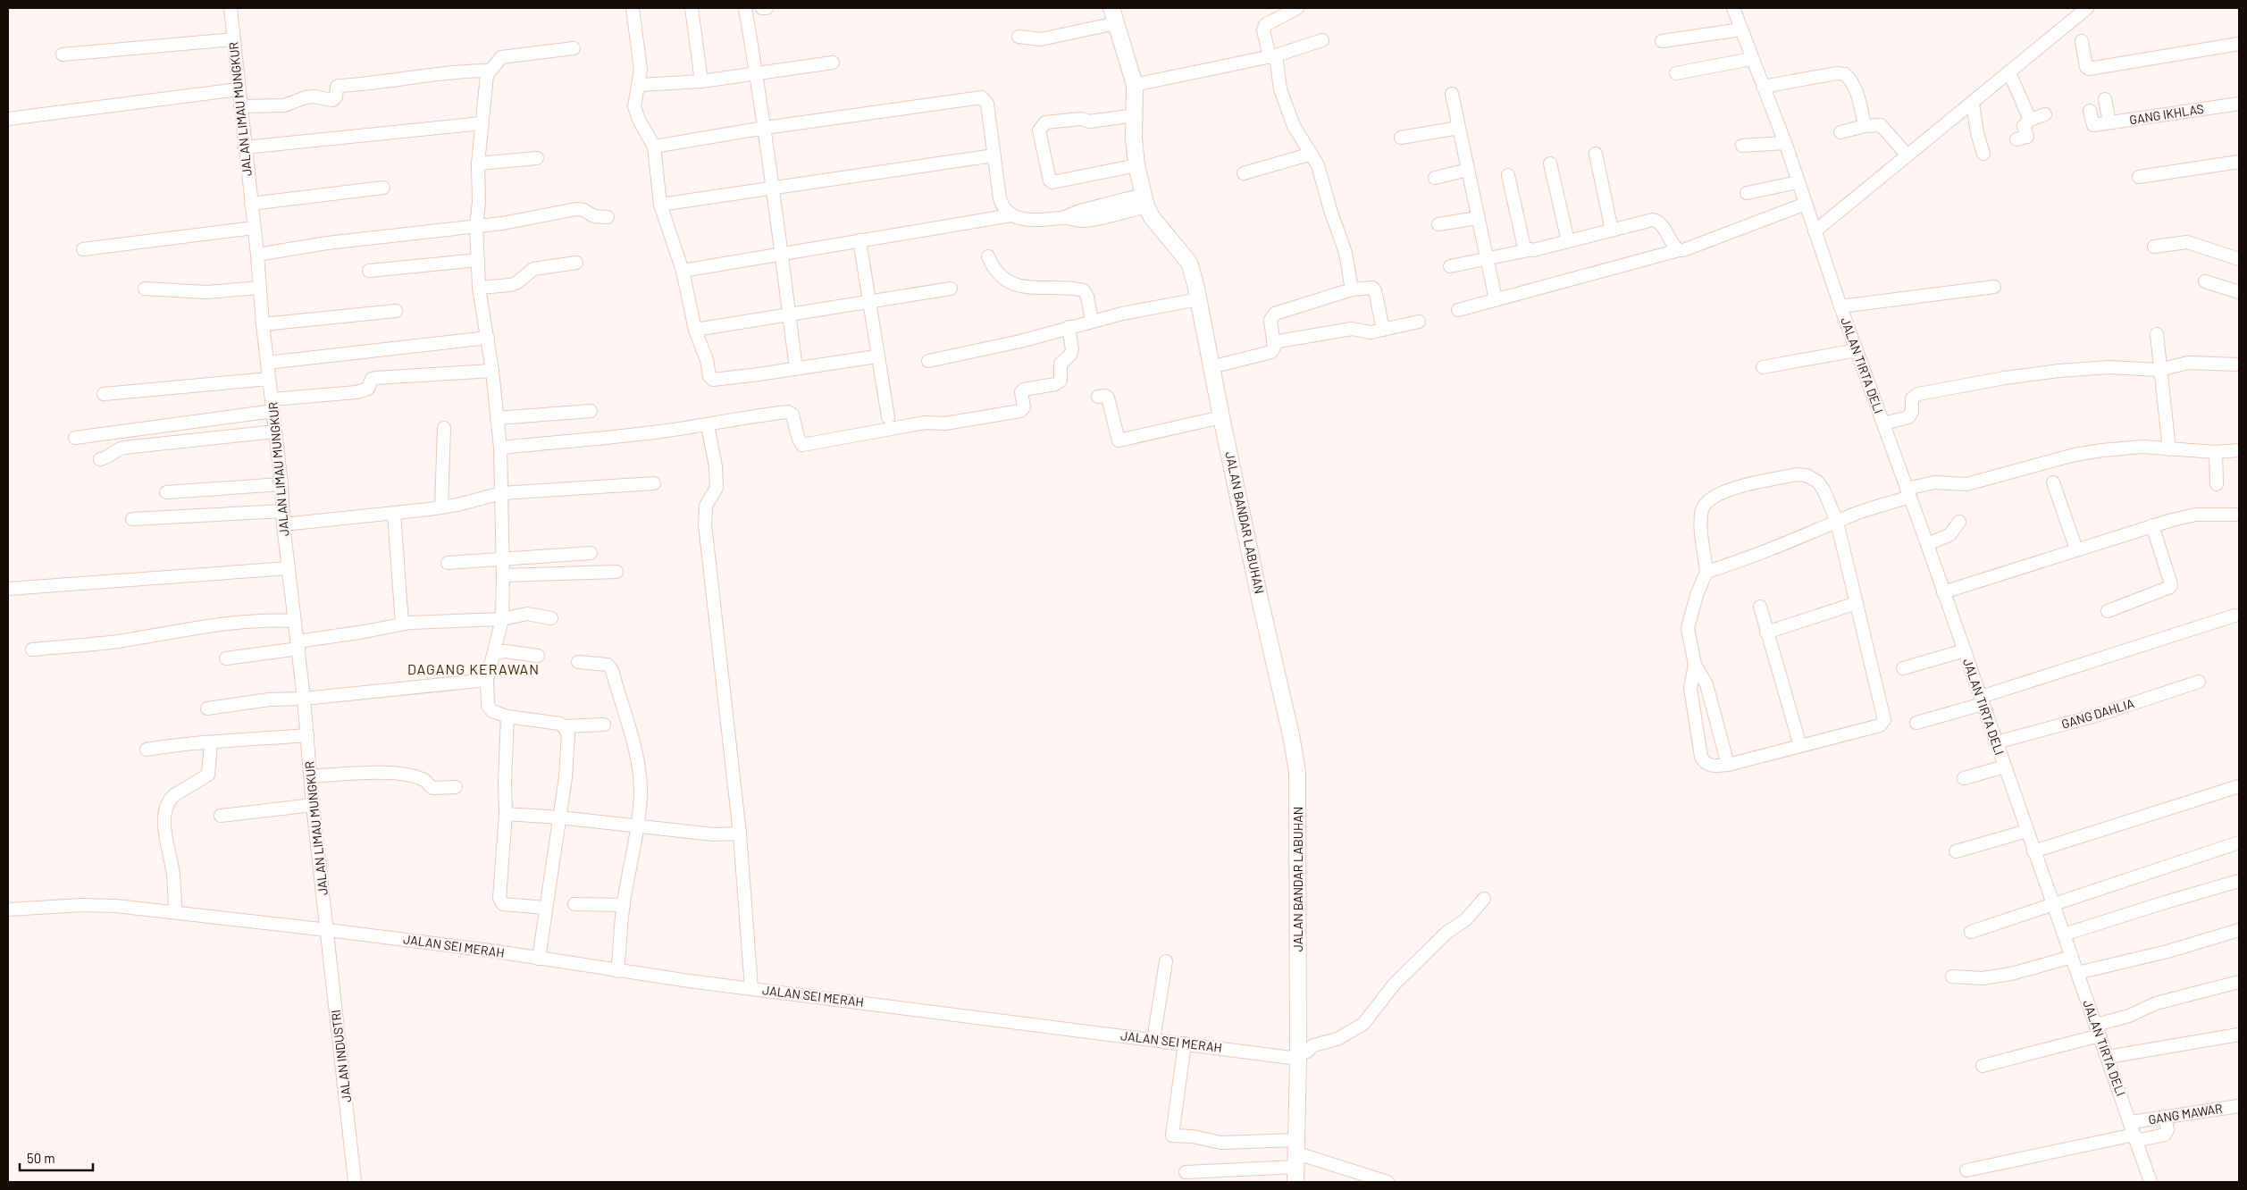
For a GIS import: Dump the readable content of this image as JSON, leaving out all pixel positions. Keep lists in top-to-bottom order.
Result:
{
  "streets": {
    "main road": ["JALAN BANDAR LABUHAN"],
    "street": [
      "JALAN LIMAU MUNGKUR",
      "GANG IKHLAS",
      "JALAN TIRTA DELI",
      "GANG DAHLIA",
      "JALAN SEI MERAH",
      "JALAN INDUSTRI",
      "GANG MAWAR"
    ]
  },
  "crossings": [
    ["JALAN LIMAU MUNGKUR", "JALAN SEI MERAH"],
    ["JALAN LIMAU MUNGKUR", "JALAN INDUSTRI"],
    ["JALAN TIRTA DELI", "GANG DAHLIA"],
    ["JALAN TIRTA DELI", "GANG MAWAR"],
    ["JALAN BANDAR LABUHAN", "JALAN SEI MERAH"],
    ["JALAN SEI MERAH", "JALAN INDUSTRI"]
  ],
  "districts": ["DAGANG KERAWAN"],
  "scale_bar": "50 m"
}
